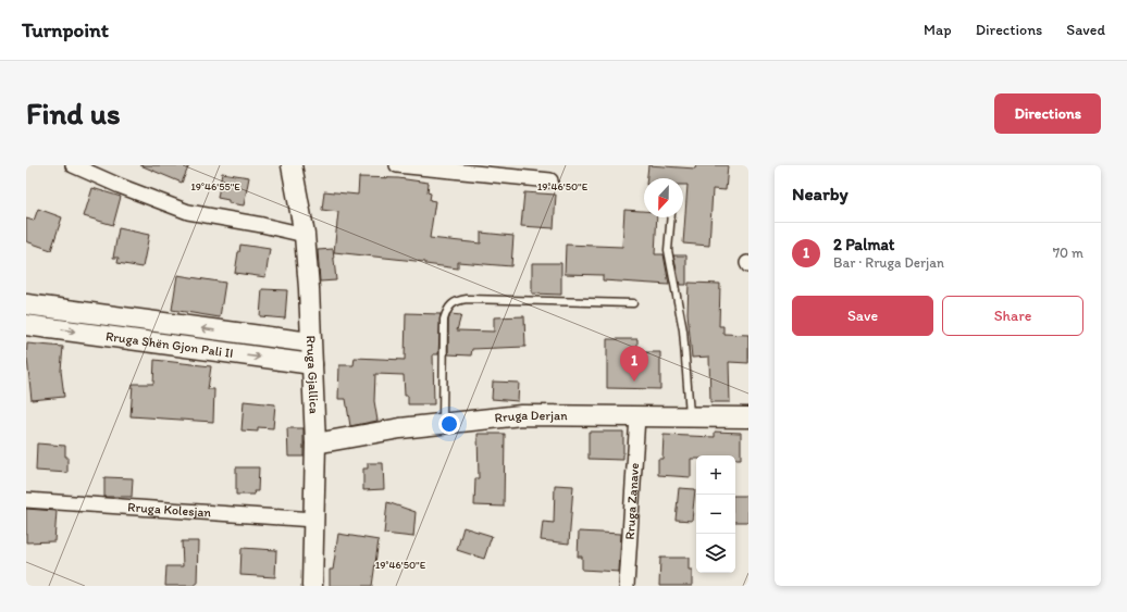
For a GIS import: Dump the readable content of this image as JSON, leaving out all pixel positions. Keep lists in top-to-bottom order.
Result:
{
  "streets": {
    "street": [
      "Rruga Shën Gjon Pali II",
      "Rruga Gjallica",
      "Rruga Derjan",
      "Rruga Zanave",
      "Rruga Kolesjan"
    ]
  },
  "crossings": [
    ["Rruga Shën Gjon Pali II", "Rruga Gjallica"],
    ["Rruga Gjallica", "Rruga Derjan"],
    ["Rruga Gjallica", "Rruga Kolesjan"],
    ["Rruga Derjan", "Rruga Zanave"]
  ],
  "north": "bottom",
  "page": {
    "header": "Turnpoint",
    "nav": ["Map", "Directions", "Saved"],
    "buttons": [
      "Directions",
      ["Save", "Share"]
    ],
    "title": "Find us",
    "heading": "Nearby",
    "list": [
      {
        "mark": "1",
        "name": "2 Palmat",
        "note": "Bar · Rruga Derjan",
        "value": "70 m"
      }
    ],
    "pins": "1",
    "map_buttons": ["+", "−"]
  },
  "coordinates": ["19°46'55\"E", "19°46'50\"E"]
}
